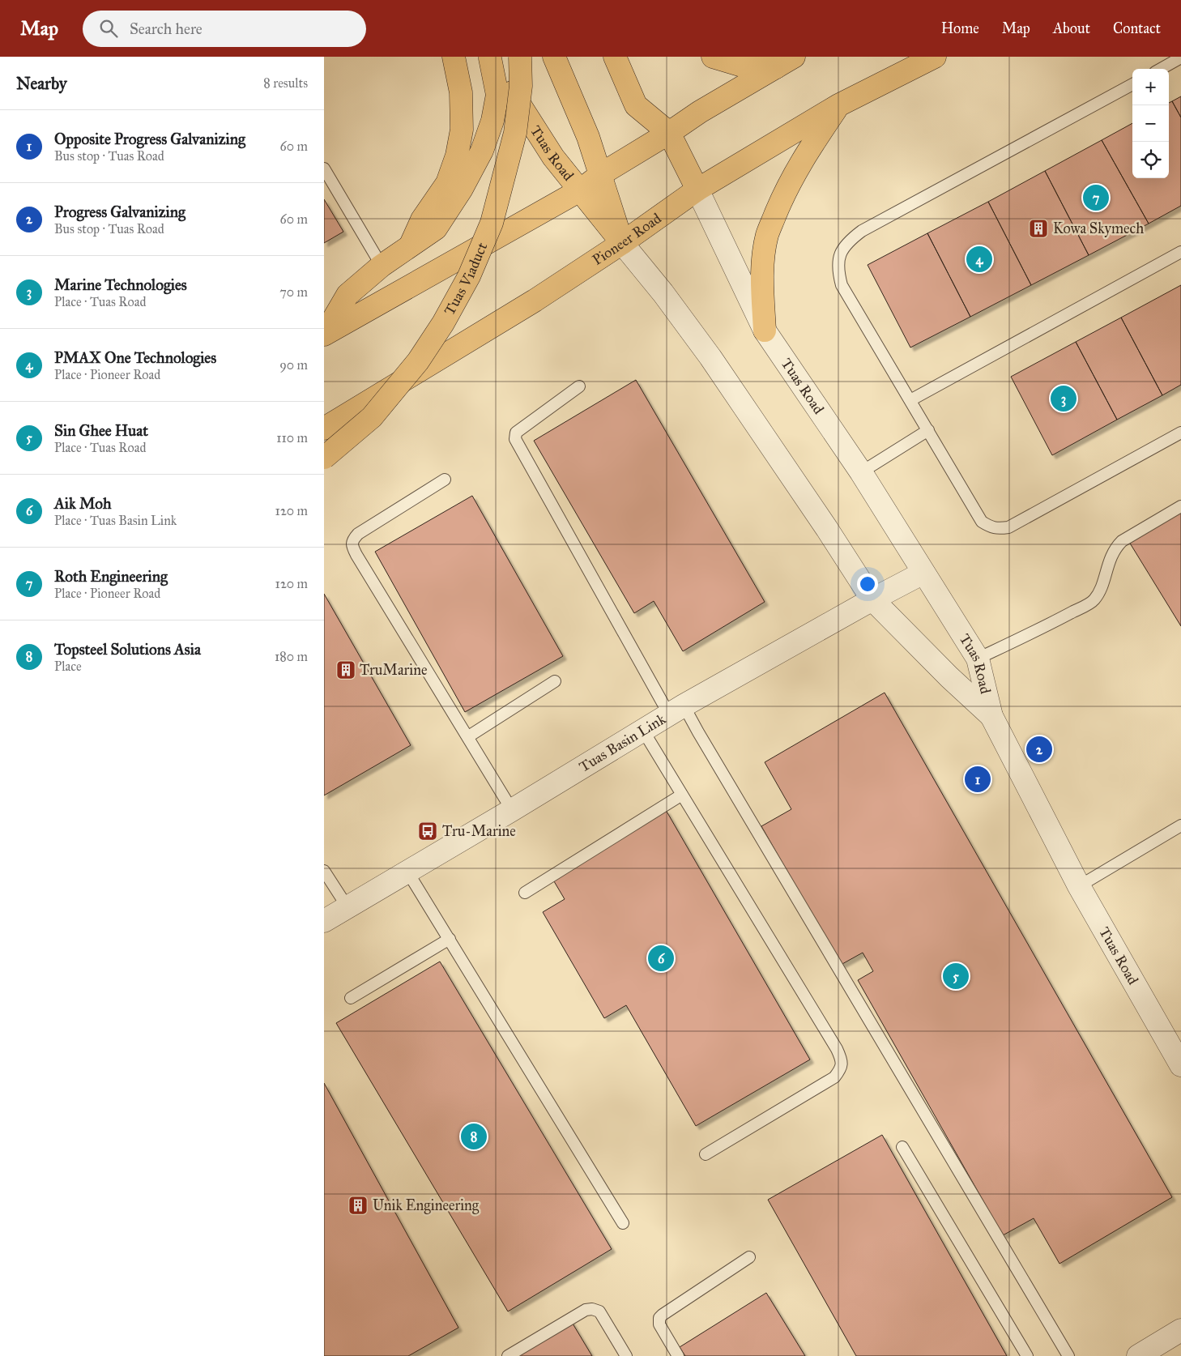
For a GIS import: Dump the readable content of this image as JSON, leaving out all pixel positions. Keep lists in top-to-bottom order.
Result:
{
  "streets": {
    "main road": ["Tuas Road", "Pioneer Road", "Tuas Viaduct"],
    "street": ["Tuas Basin Link"]
  },
  "crossings": [
    ["Tuas Road", "Pioneer Road"],
    ["Tuas Road", "Tuas Basin Link"]
  ],
  "places": {
    "building": ["Kowa Skymech", "TruMarine", "Unik Engineering"],
    "bus stop": ["Tru-Marine"]
  },
  "page": {
    "header": "Map",
    "search": "Search here",
    "nav": [
      "Home",
      "Map",
      "About",
      "Contact"
    ],
    "heading": ["Nearby", "8 results"],
    "map_buttons": ["+", "−"],
    "list": [
      {
        "mark": "1",
        "name": "Opposite Progress Galvanizing",
        "note": "Bus stop · Tuas Road",
        "value": "60 m"
      },
      {
        "mark": "2",
        "name": "Progress Galvanizing",
        "note": "Bus stop · Tuas Road",
        "value": "60 m"
      },
      {
        "mark": "3",
        "name": "Marine Technologies",
        "note": "Place · Tuas Road",
        "value": "70 m"
      },
      {
        "mark": "4",
        "name": "PMAX One Technologies",
        "note": "Place · Pioneer Road",
        "value": "90 m"
      },
      {
        "mark": "5",
        "name": "Sin Ghee Huat",
        "note": "Place · Tuas Road",
        "value": "110 m"
      },
      {
        "mark": "6",
        "name": "Aik Moh",
        "note": "Place · Tuas Basin Link",
        "value": "120 m"
      },
      {
        "mark": "7",
        "name": "Roth Engineering",
        "note": "Place · Pioneer Road",
        "value": "120 m"
      },
      {
        "mark": "8",
        "name": "Topsteel Solutions Asia",
        "note": "Place",
        "value": "180 m"
      }
    ],
    "pins": [
      "7",
      "4",
      "3",
      "2",
      "1",
      "6",
      "5",
      "8"
    ]
  }
}
